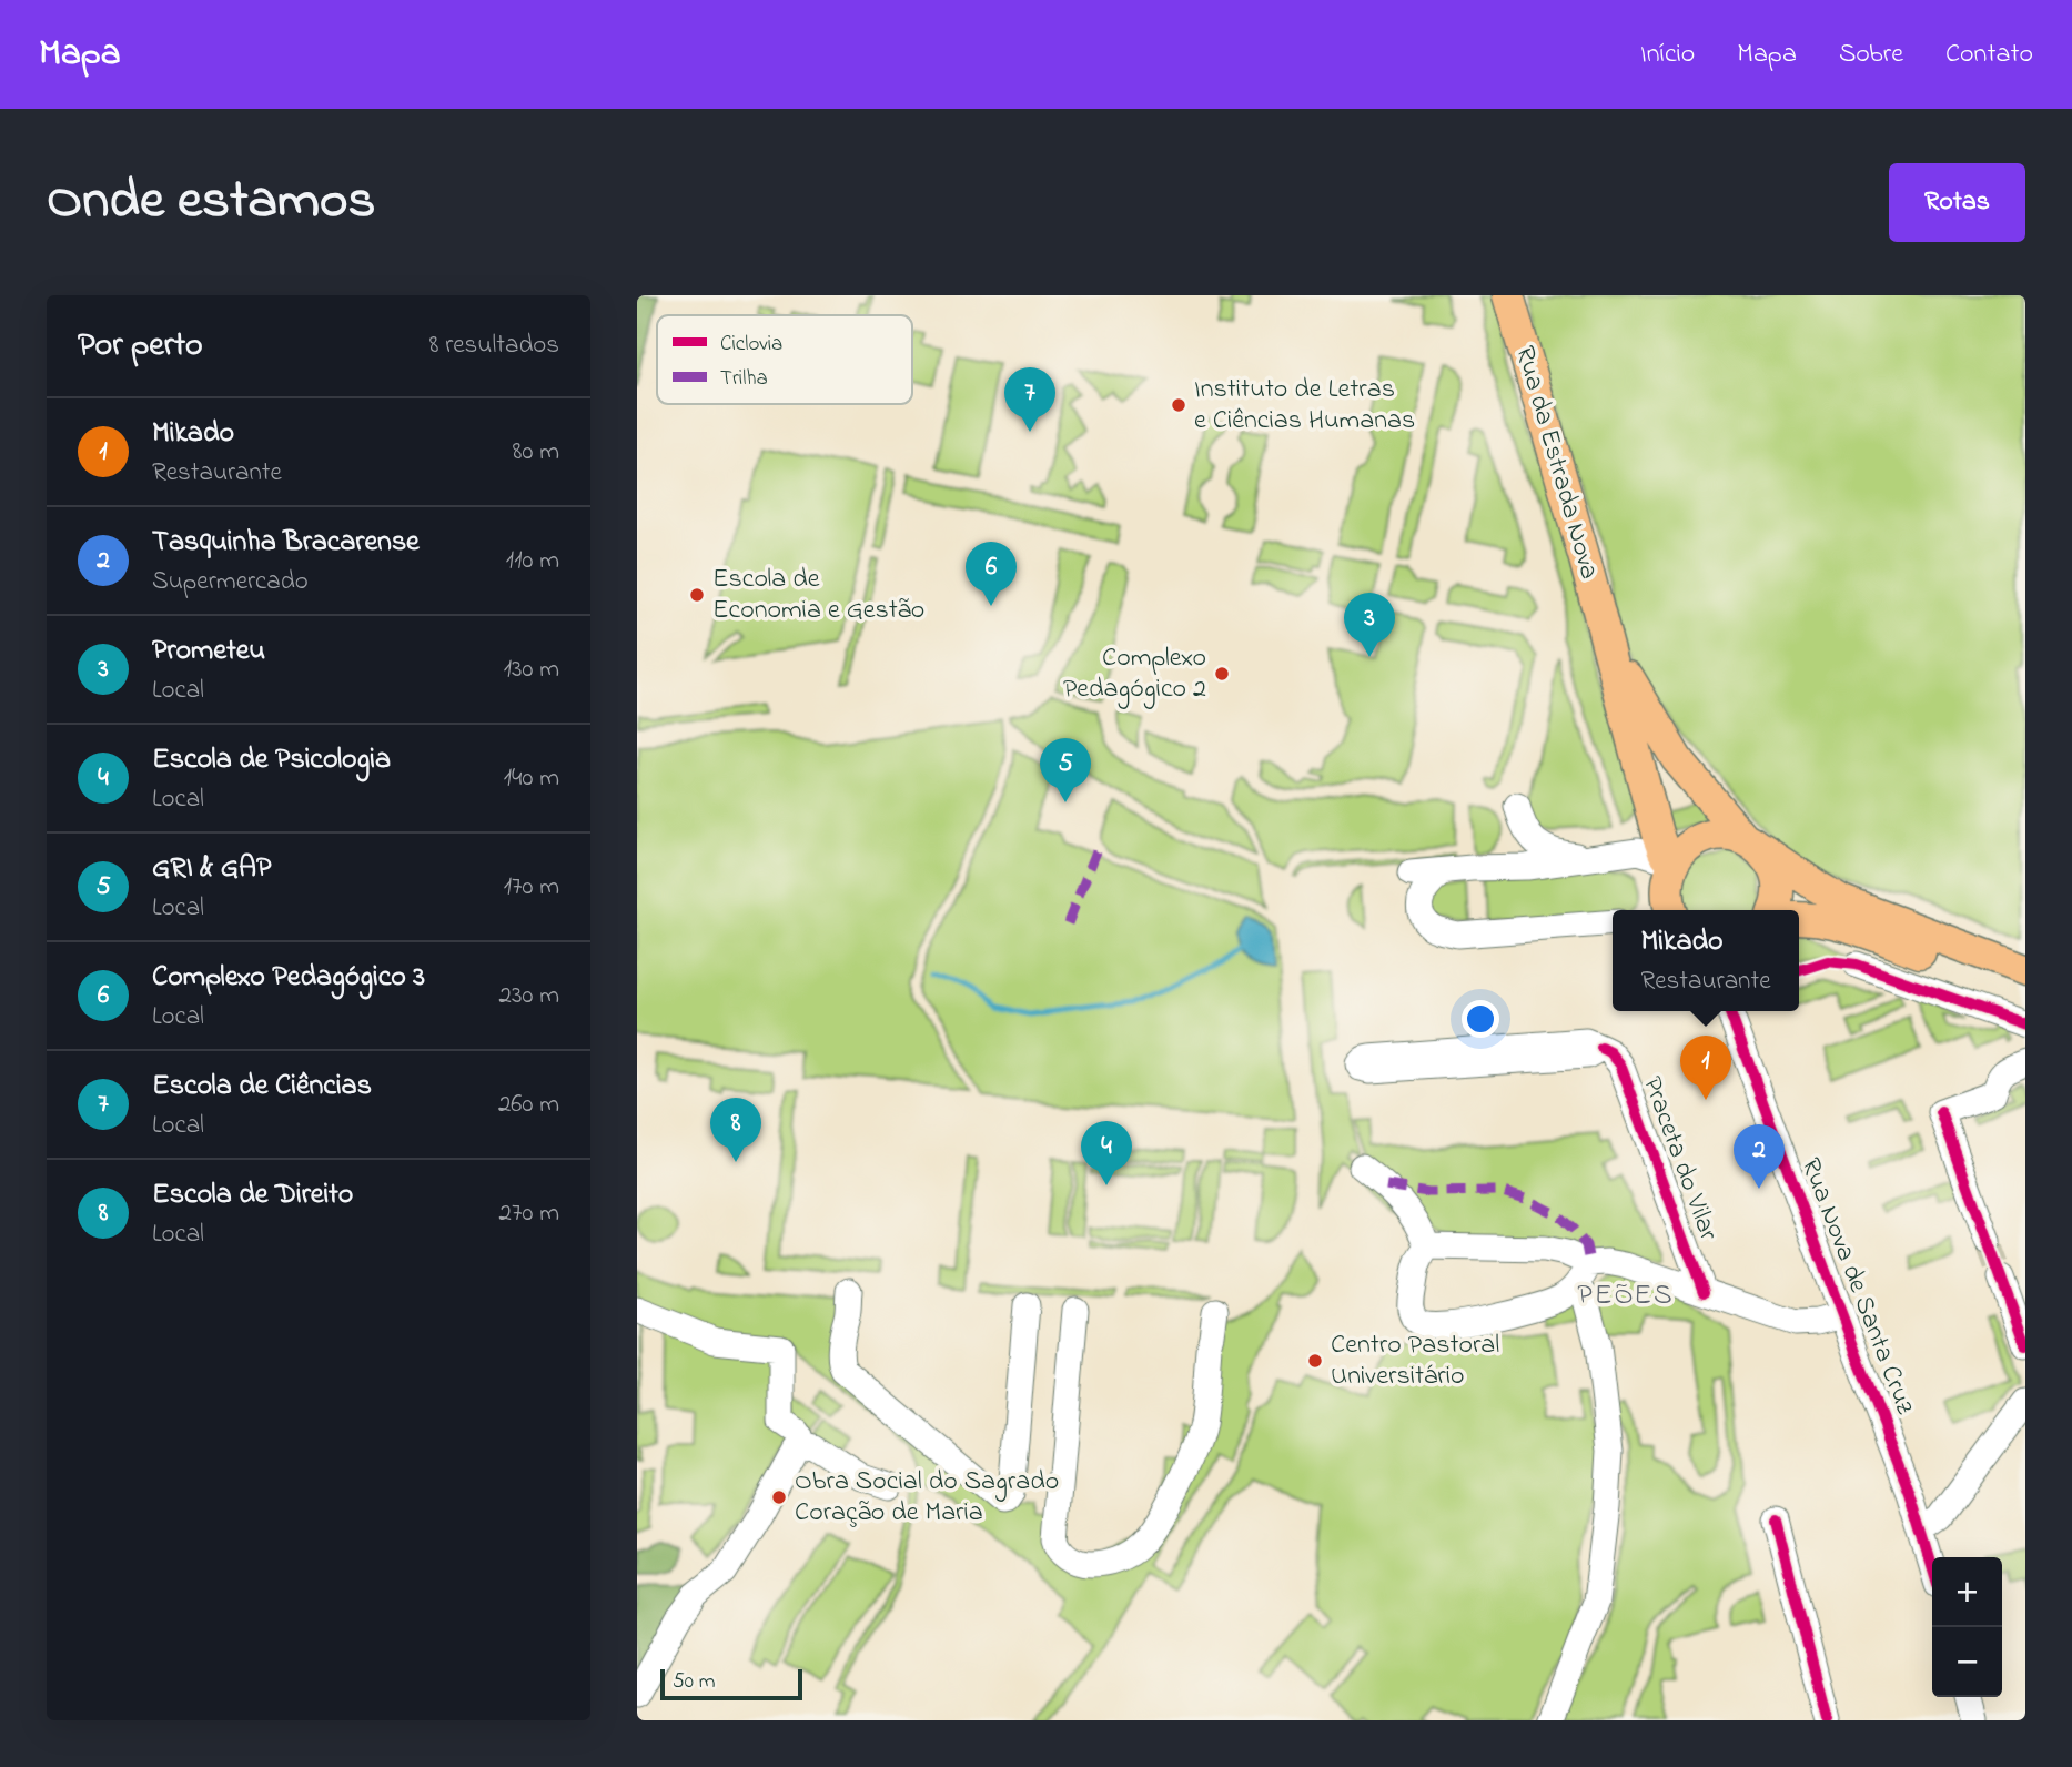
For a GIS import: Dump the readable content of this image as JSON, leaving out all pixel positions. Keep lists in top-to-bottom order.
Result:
{
  "streets": {
    "main road": ["Rua da Estrada Nova"],
    "street": ["Praceta do Vilar", "Rua Nova de Santa Cruz"]
  },
  "districts": ["PEÕES"],
  "places": [
    "Instituto de Letras e Ciências Humanas",
    "Escola de Economia e Gestão",
    "Complexo Pedagógico 2",
    "Centro Pastoral Universitário",
    "Obra Social do Sagrado Coração de Maria"
  ],
  "legend": ["Ciclovia", "Trilha"],
  "scale_bar": "50 m",
  "page": {
    "header": "Mapa",
    "nav": [
      "Início",
      "Mapa",
      "Sobre",
      "Contato"
    ],
    "title": "Onde estamos",
    "buttons": "Rotas",
    "heading": ["Por perto", "8 resultados"],
    "pins": [
      "7",
      "6",
      "3",
      "5",
      "1",
      "8",
      "4",
      "2"
    ],
    "list": [
      {
        "mark": "1",
        "name": "Mikado",
        "note": "Restaurante",
        "value": "80 m"
      },
      {
        "mark": "2",
        "name": "Tasquinha Bracarense",
        "note": "Supermercado",
        "value": "110 m"
      },
      {
        "mark": "3",
        "name": "Prometeu",
        "note": "Local",
        "value": "130 m"
      },
      {
        "mark": "4",
        "name": "Escola de Psicologia",
        "note": "Local",
        "value": "140 m"
      },
      {
        "mark": "5",
        "name": "GRI & GAP",
        "note": "Local",
        "value": "170 m"
      },
      {
        "mark": "6",
        "name": "Complexo Pedagógico 3",
        "note": "Local",
        "value": "230 m"
      },
      {
        "mark": "7",
        "name": "Escola de Ciências",
        "note": "Local",
        "value": "260 m"
      },
      {
        "mark": "8",
        "name": "Escola de Direito",
        "note": "Local",
        "value": "270 m"
      }
    ],
    "popup": ["Mikado", "Restaurante"],
    "map_buttons": ["+", "−"],
    "scale": "50 m"
  }
}
